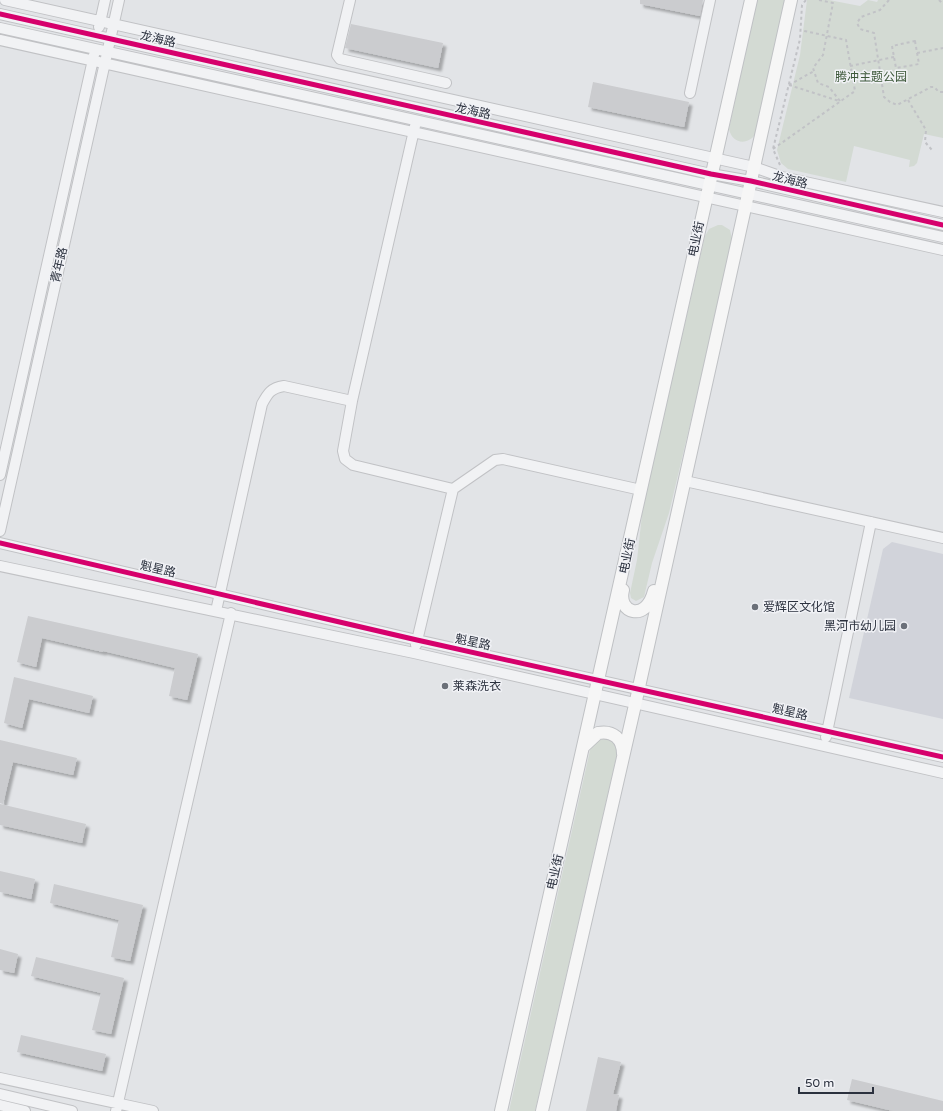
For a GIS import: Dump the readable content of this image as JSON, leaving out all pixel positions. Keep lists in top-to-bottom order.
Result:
{
  "streets": {
    "main road": ["电业街"],
    "street": ["龙海路", "青年路", "魁星路"]
  },
  "crossings": [
    ["龙海路", "电业街"],
    ["龙海路", "青年路"],
    ["电业街", "魁星路"]
  ],
  "parks": ["腾冲主题公园"],
  "places": ["爱辉区文化馆", "黑河市幼儿园", "莱森洗衣"],
  "scale_bar": "50 m"
}
